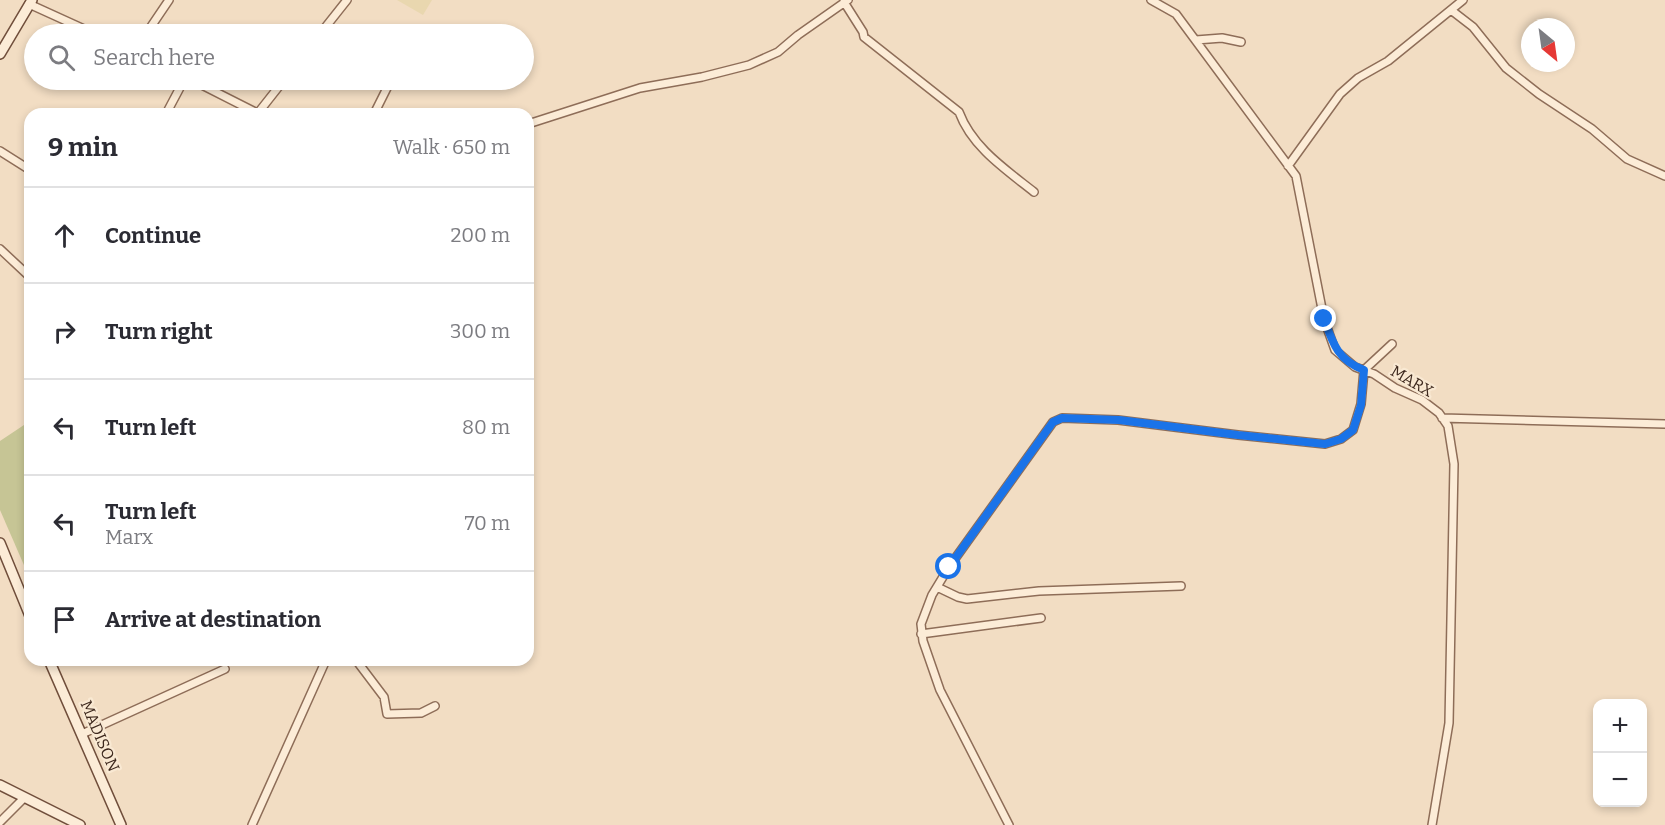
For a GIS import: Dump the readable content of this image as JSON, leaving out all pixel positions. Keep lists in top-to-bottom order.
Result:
{
  "streets": {
    "street": ["MARX", "MADISON"]
  },
  "north": "bottom right",
  "page": {
    "search": "Search here",
    "heading": ["9 min", "Walk · 650 m"],
    "list": [
      ["Continue", "200 m"],
      ["Turn right", "300 m"],
      ["Turn left", "80 m"],
      ["Turn left", "Marx", "70 m"],
      "Arrive at destination"
    ],
    "map_buttons": ["+", "−"]
  }
}
